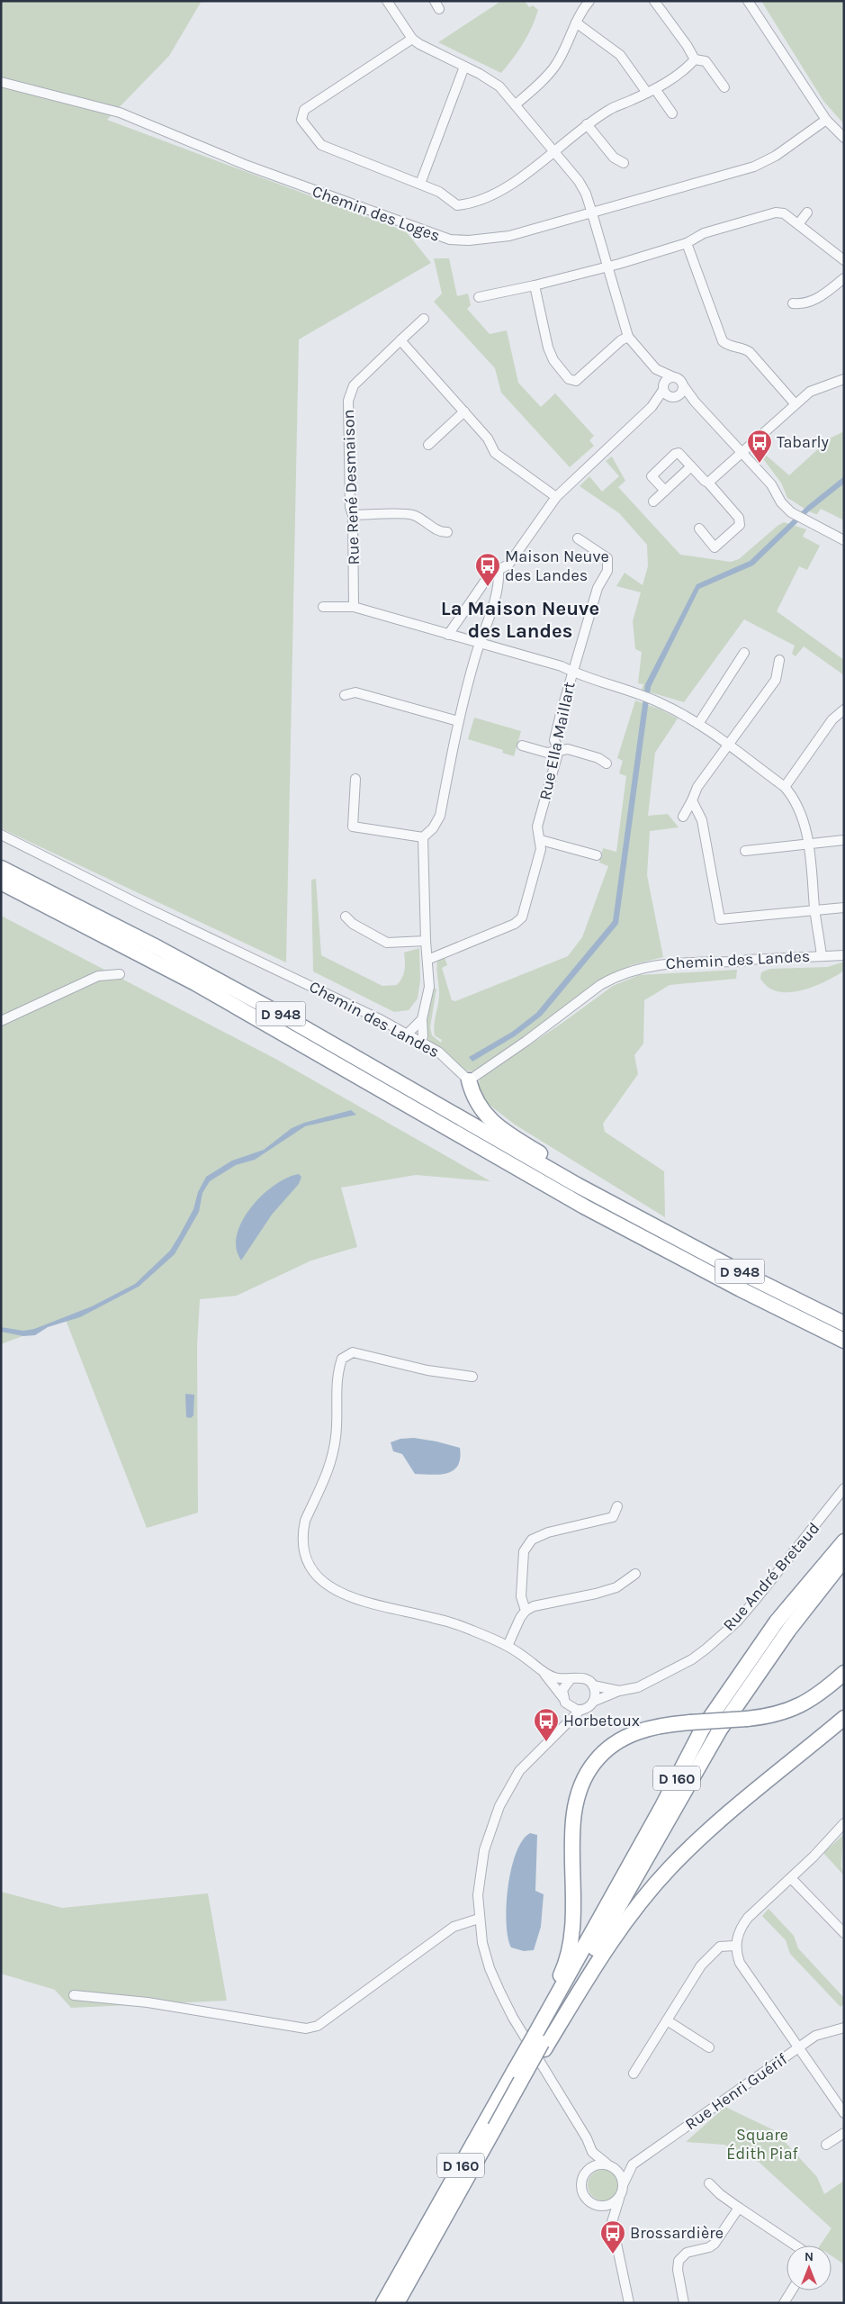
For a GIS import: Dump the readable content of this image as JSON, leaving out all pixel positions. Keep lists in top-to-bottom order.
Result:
{
  "streets": {
    "highway": ["D 948", "D 160"],
    "street": [
      "Chemin des Loges",
      "Rue René Desmaison",
      "Rue Ella Maillart",
      "Chemin des Landes",
      "Rue André Bretaud",
      "Rue Henri Guérif"
    ]
  },
  "districts": ["La Maison Neuve des Landes"],
  "parks": ["Square Édith Piaf"],
  "places": {
    "bus stop": [
      "Tabarly",
      "Maison Neuve des Landes",
      "Horbetoux",
      "Brossardière"
    ]
  },
  "north": "top"
}
